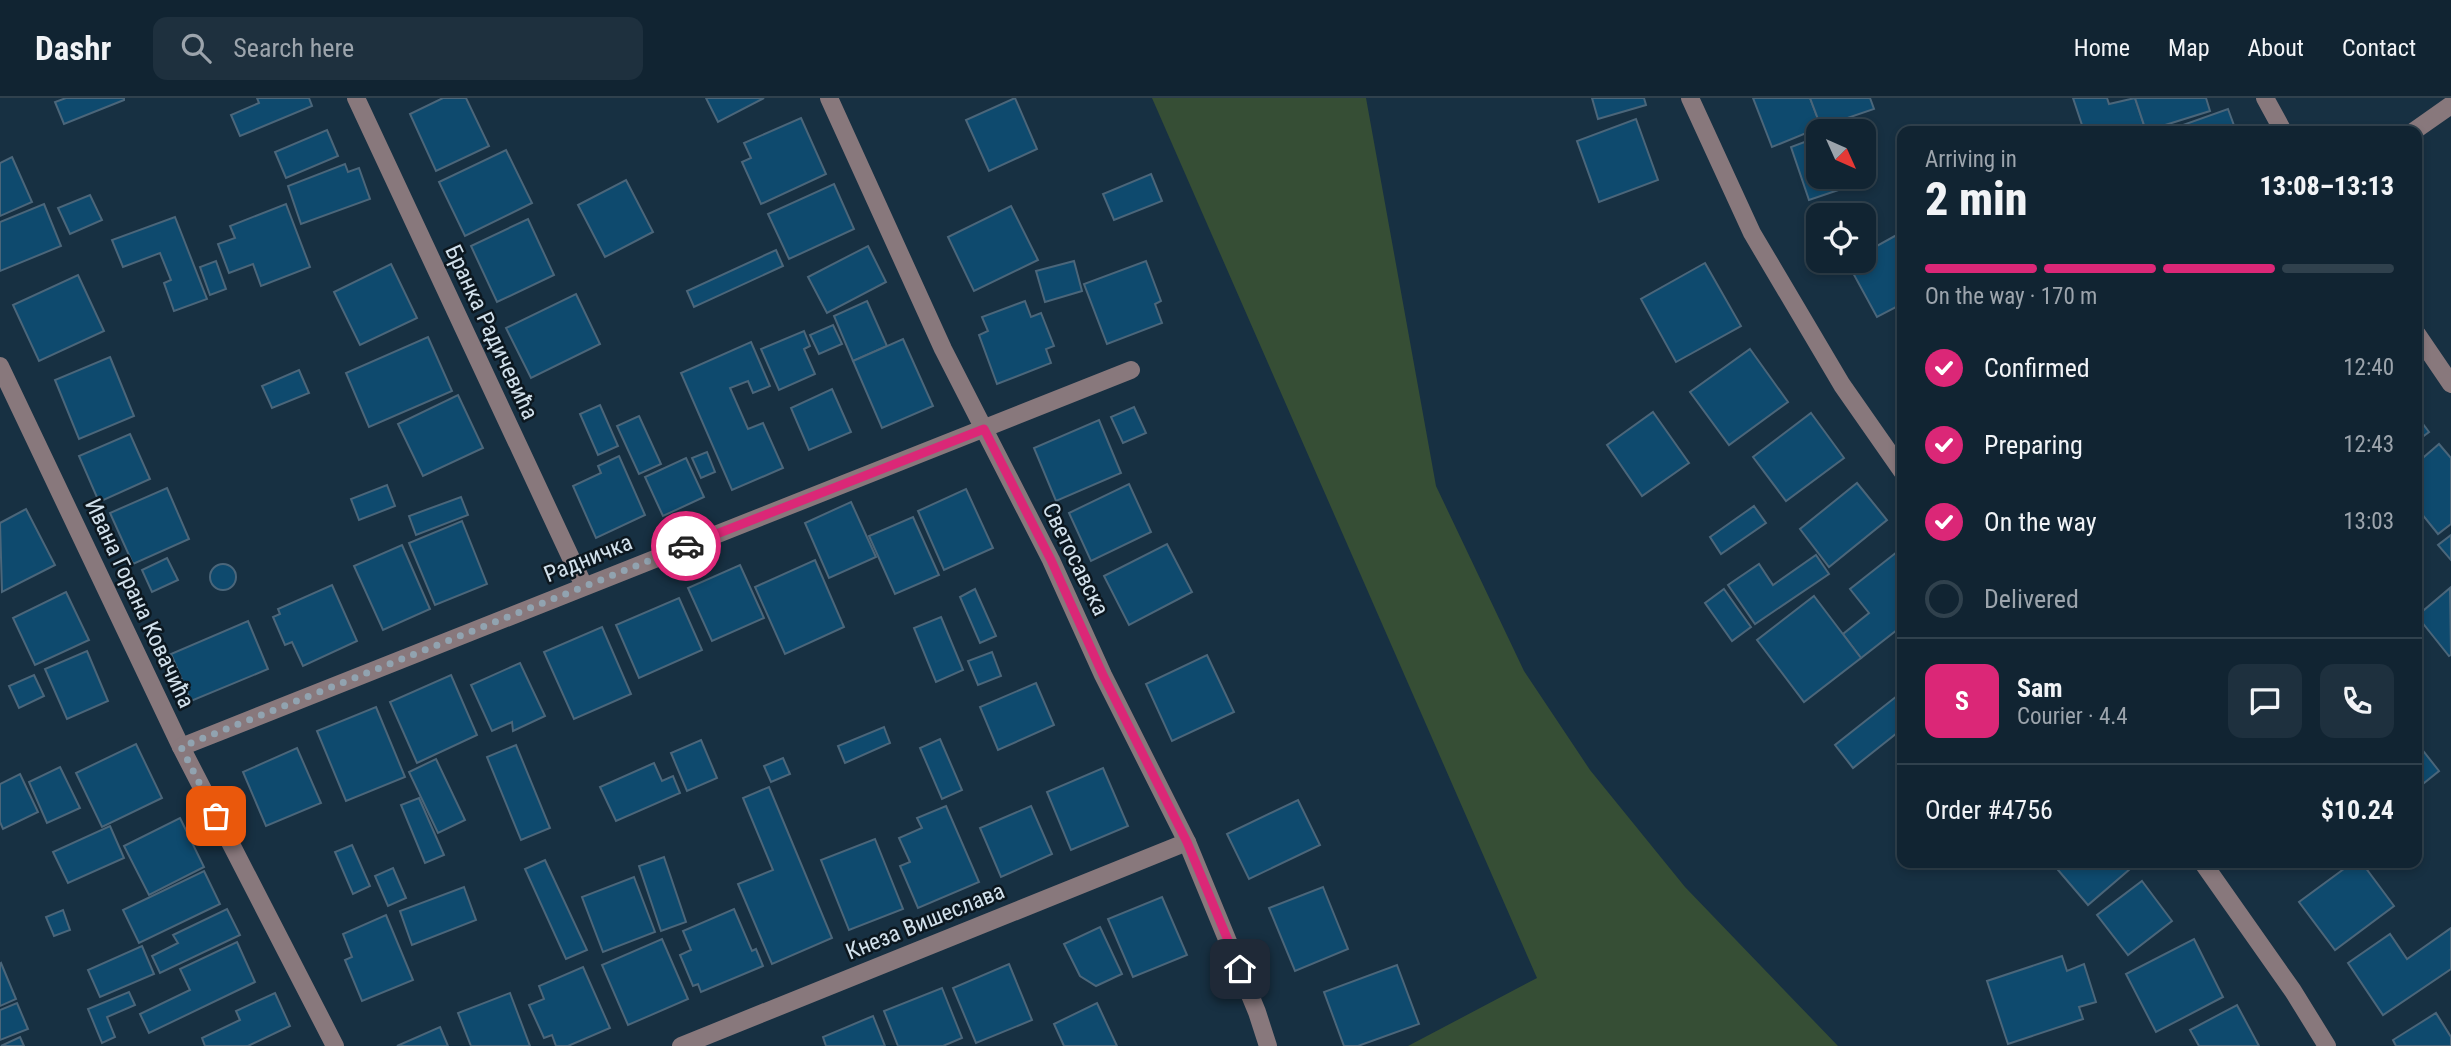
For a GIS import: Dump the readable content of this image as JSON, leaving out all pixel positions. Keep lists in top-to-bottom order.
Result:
{
  "streets": {
    "street": [
      "Бранка Радичевића",
      "Радничка",
      "Светосавска",
      "Ивана Горана Ковачића",
      "Кнеза Вишеслава"
    ]
  },
  "crossings": [
    ["Бранка Радичевића", "Радничка"],
    ["Радничка", "Светосавска"],
    ["Радничка", "Ивана Горана Ковачића"],
    ["Светосавска", "Кнеза Вишеслава"]
  ],
  "north": "bottom right",
  "page": {
    "header": "Dashr",
    "search": "Search here",
    "nav": [
      "Home",
      "Map",
      "About",
      "Contact"
    ],
    "heading": ["2 min", "Arriving in", "13:08–13:13"],
    "panel": [
      "Sam",
      "Courier · 4.4",
      "Order #4756",
      "$10.24"
    ],
    "bar": "On the way · 170 m",
    "list": [
      ["Confirmed", "12:40"],
      ["Preparing", "12:43"],
      ["On the way", "13:03"],
      "Delivered"
    ],
    "round": "S"
  }
}
